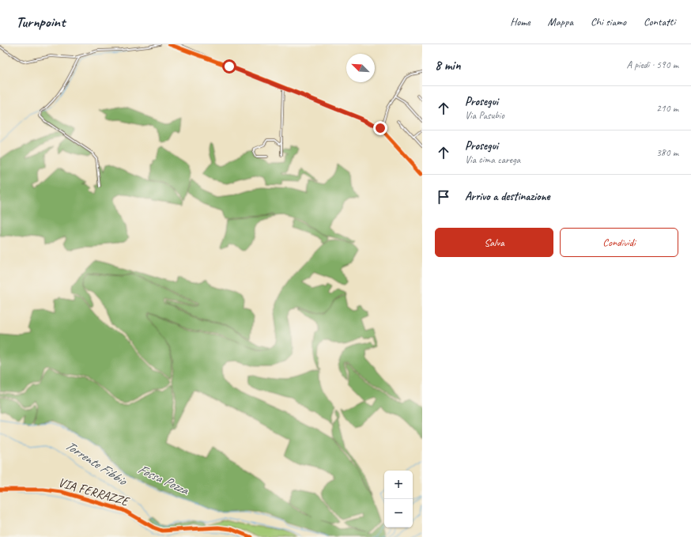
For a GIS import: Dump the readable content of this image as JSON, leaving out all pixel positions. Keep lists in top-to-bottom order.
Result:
{
  "streets": {
    "street": ["VIA FERRAZZE"]
  },
  "water": ["Torrente Fibbio", "Fossa Pozza"],
  "north": "top left",
  "page": {
    "header": "Turnpoint",
    "nav": [
      "Home",
      "Mappa",
      "Chi siamo",
      "Contatti"
    ],
    "heading": ["8 min", "A piedi · 590 m"],
    "list": [
      ["Prosegui", "Via Pasubio", "210 m"],
      ["Prosegui", "Via cima carega", "380 m"],
      "Arrivo a destinazione"
    ],
    "buttons": ["Salva", "Condividi"],
    "map_buttons": ["+", "−"]
  }
}
